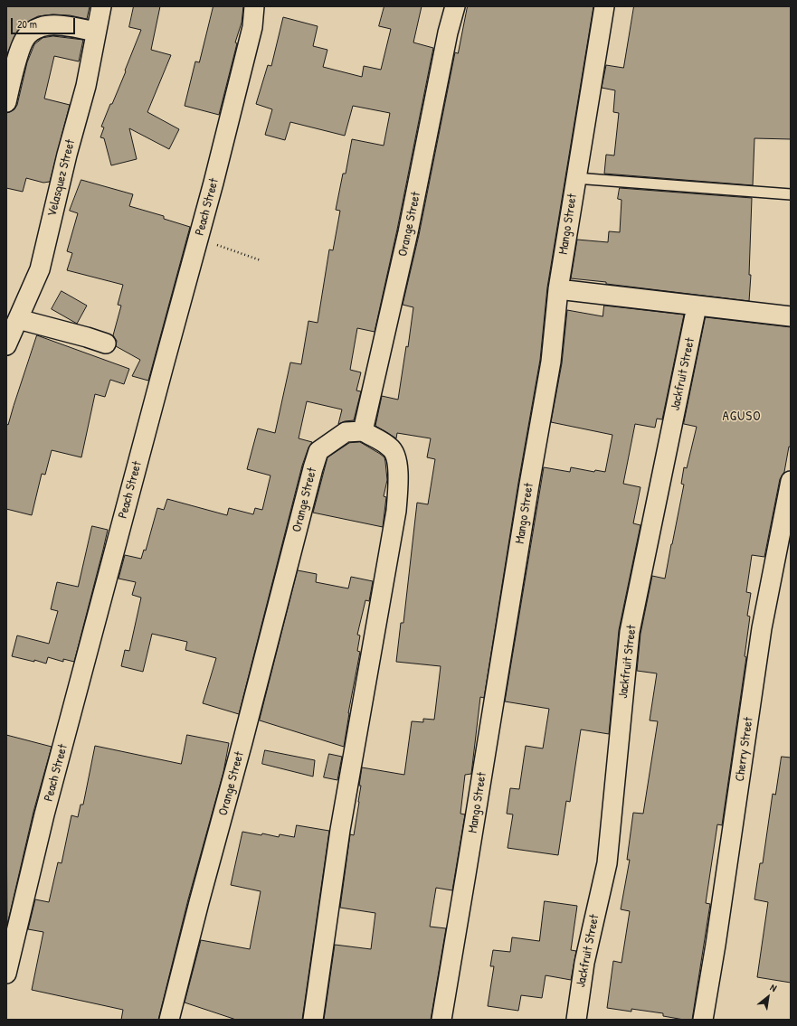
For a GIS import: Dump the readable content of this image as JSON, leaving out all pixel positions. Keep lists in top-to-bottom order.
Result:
{
  "streets": {
    "street": [
      "Velasquez Street",
      "Peach Street",
      "Orange Street",
      "Mango Street",
      "Jackfruit Street",
      "Cherry Street"
    ]
  },
  "districts": ["AGUSO"],
  "scale_bar": "20 m",
  "north": "top right"
}
